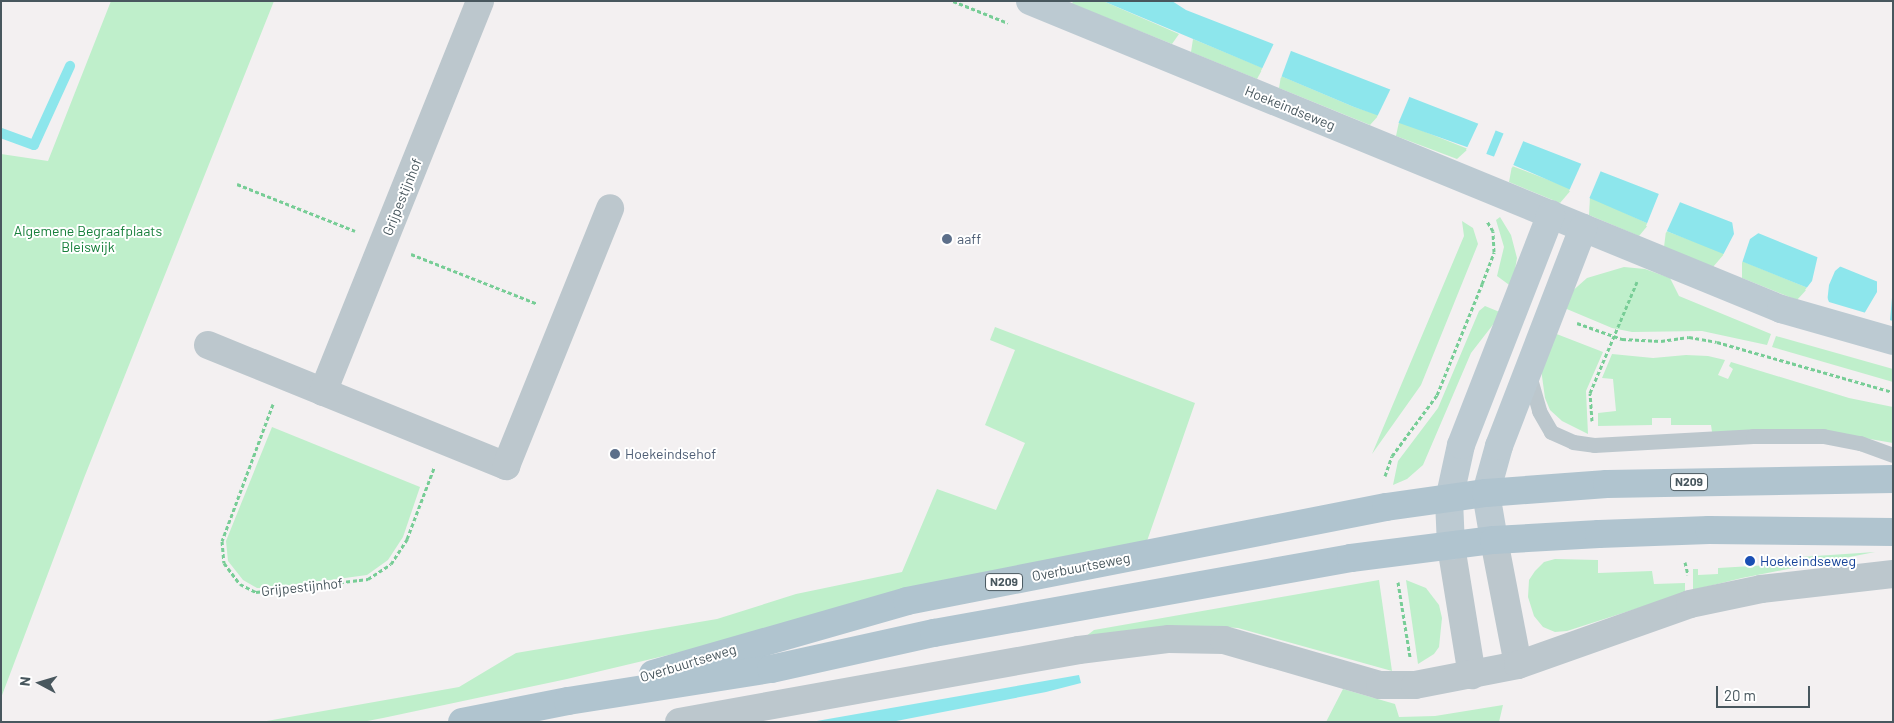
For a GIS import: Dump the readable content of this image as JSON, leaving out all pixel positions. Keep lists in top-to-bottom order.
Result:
{
  "streets": {
    "main road": ["N209", "Overbuurtseweg"],
    "street": ["Hoekeindseweg", "Grijpestijnhof"]
  },
  "crossings": [
    ["N209", "Overbuurtseweg"]
  ],
  "parks": ["Algemene Begraafplaats Bleiswijk"],
  "places": ["aaff", "Hoekeindsehof", "Hoekeindseweg"],
  "scale_bar": "20 m",
  "north": "left"
}
